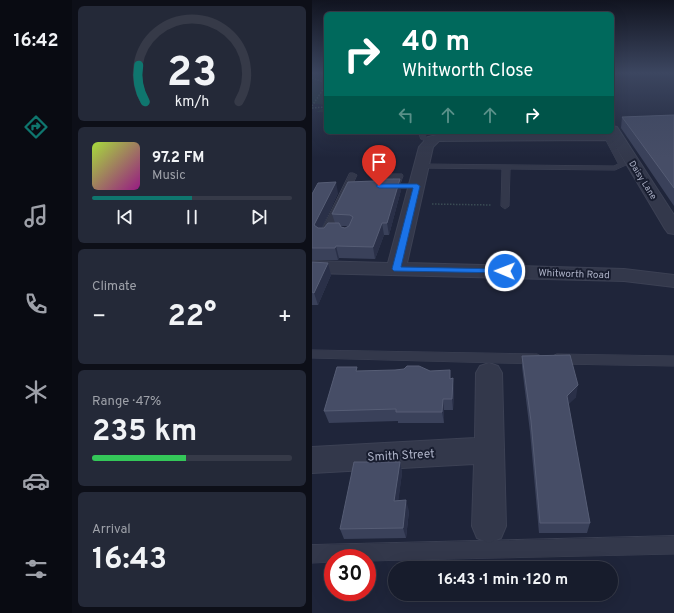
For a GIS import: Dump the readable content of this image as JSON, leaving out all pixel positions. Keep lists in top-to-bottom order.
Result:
{
  "streets": {
    "street": ["Daisy Lane", "Whitworth Road", "Smith Street"]
  },
  "page": {
    "tabs": "16:42",
    "turn": ["40 m", "Whitworth Close"],
    "song": ["97.2 FM", "Music"],
    "tile": [
      "Climate",
      ["Range · 47%", "235 km"],
      ["Arrival", "16:43"]
    ],
    "heat": ["−", "22°", "+"],
    "limit": "30",
    "trip": "16:43 · 1 min · 120 m",
    "gauge": ["23", "km/h"]
  }
}
